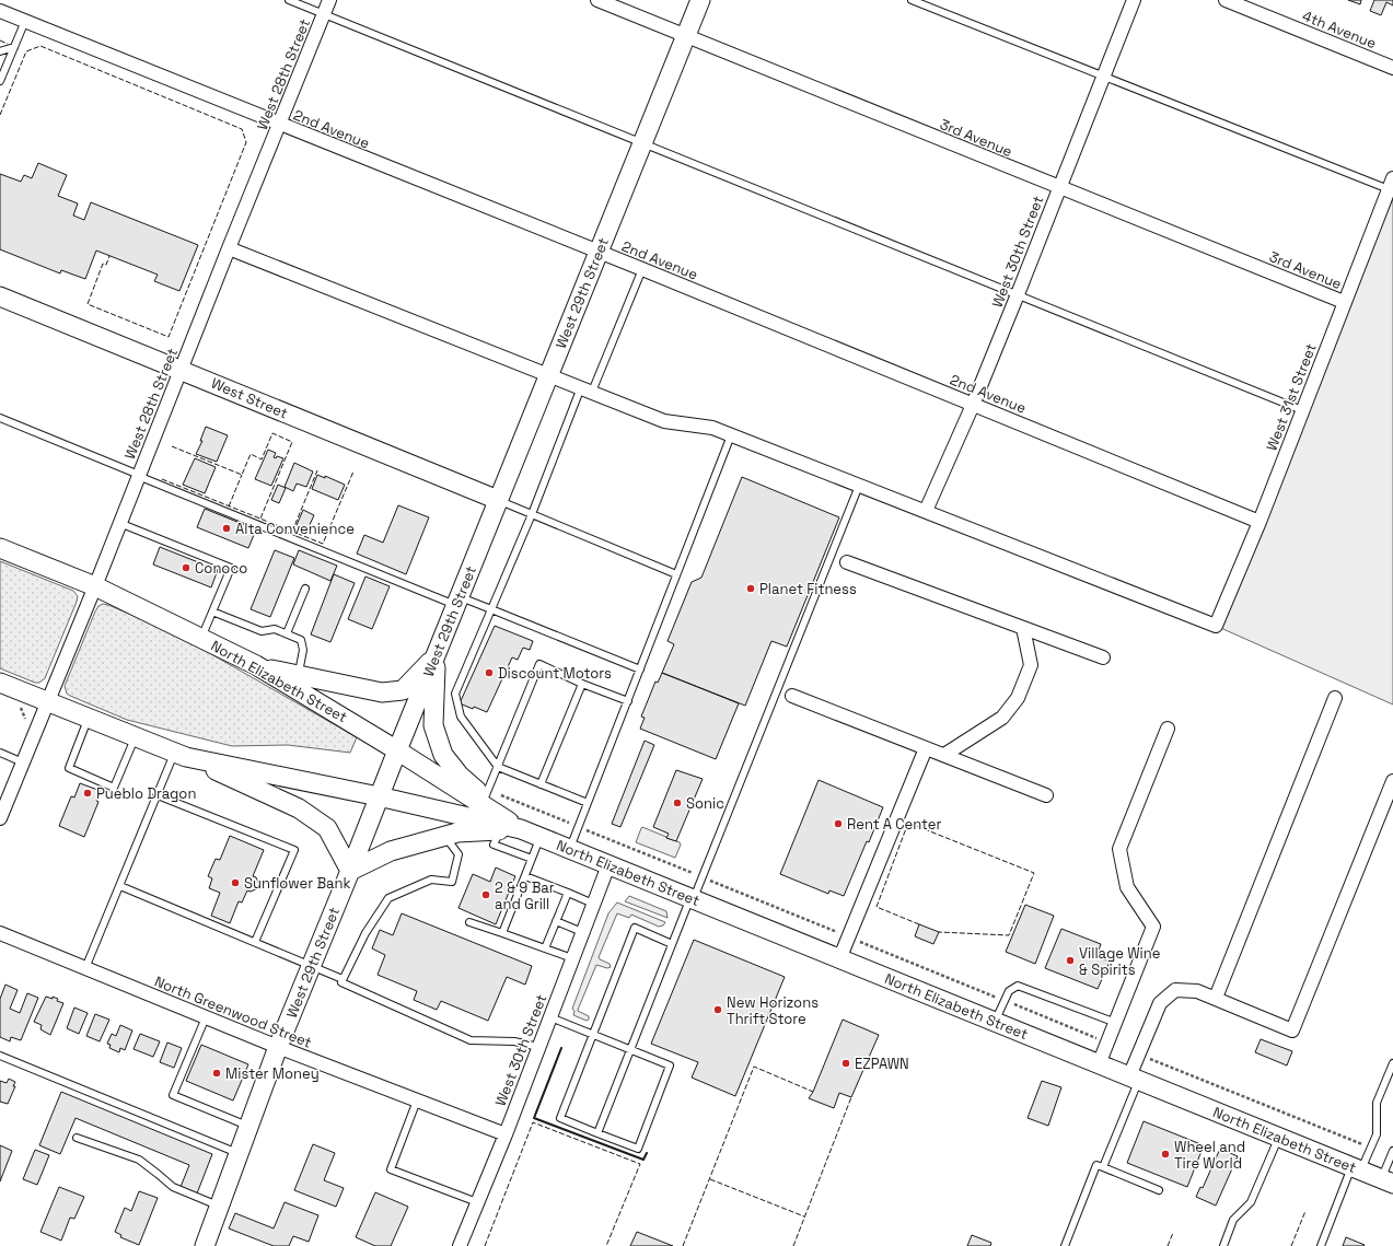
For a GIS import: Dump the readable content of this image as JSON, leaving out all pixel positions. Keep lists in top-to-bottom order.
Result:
{
  "streets": {
    "main road": ["West 29th Street", "West Street", "North Elizabeth Street"],
    "street": [
      "4th Avenue",
      "West 28th Street",
      "2nd Avenue",
      "3rd Avenue",
      "West 30th Street",
      "West 31st Street",
      "North Greenwood Street"
    ]
  },
  "crossings": [
    ["West 28th Street", "2nd Avenue"],
    ["West 28th Street", "West Street"],
    ["West 28th Street", "North Elizabeth Street"],
    ["2nd Avenue", "West 30th Street"],
    ["2nd Avenue", "West 29th Street"],
    ["2nd Avenue", "West 31st Street"],
    ["3rd Avenue", "West 30th Street"],
    ["3rd Avenue", "West 29th Street"],
    ["3rd Avenue", "West 31st Street"],
    ["West 30th Street", "West 31st Street"],
    ["West 30th Street", "North Elizabeth Street"],
    ["West 30th Street", "North Greenwood Street"],
    ["West 29th Street", "West Street"],
    ["West 29th Street", "North Elizabeth Street"],
    ["West 29th Street", "North Greenwood Street"]
  ],
  "places": [
    "Alta Convenience",
    "Conoco",
    "Planet Fitness",
    "Discount Motors",
    "Pueblo Dragon",
    "Sonic",
    "Rent A Center",
    "Sunflower Bank",
    "2 & 9 Bar and Grill",
    "Village Wine & Spirits",
    "New Horizons Thrift Store",
    "EZPAWN",
    "Mister Money",
    "Wheel and Tire World"
  ]
}
